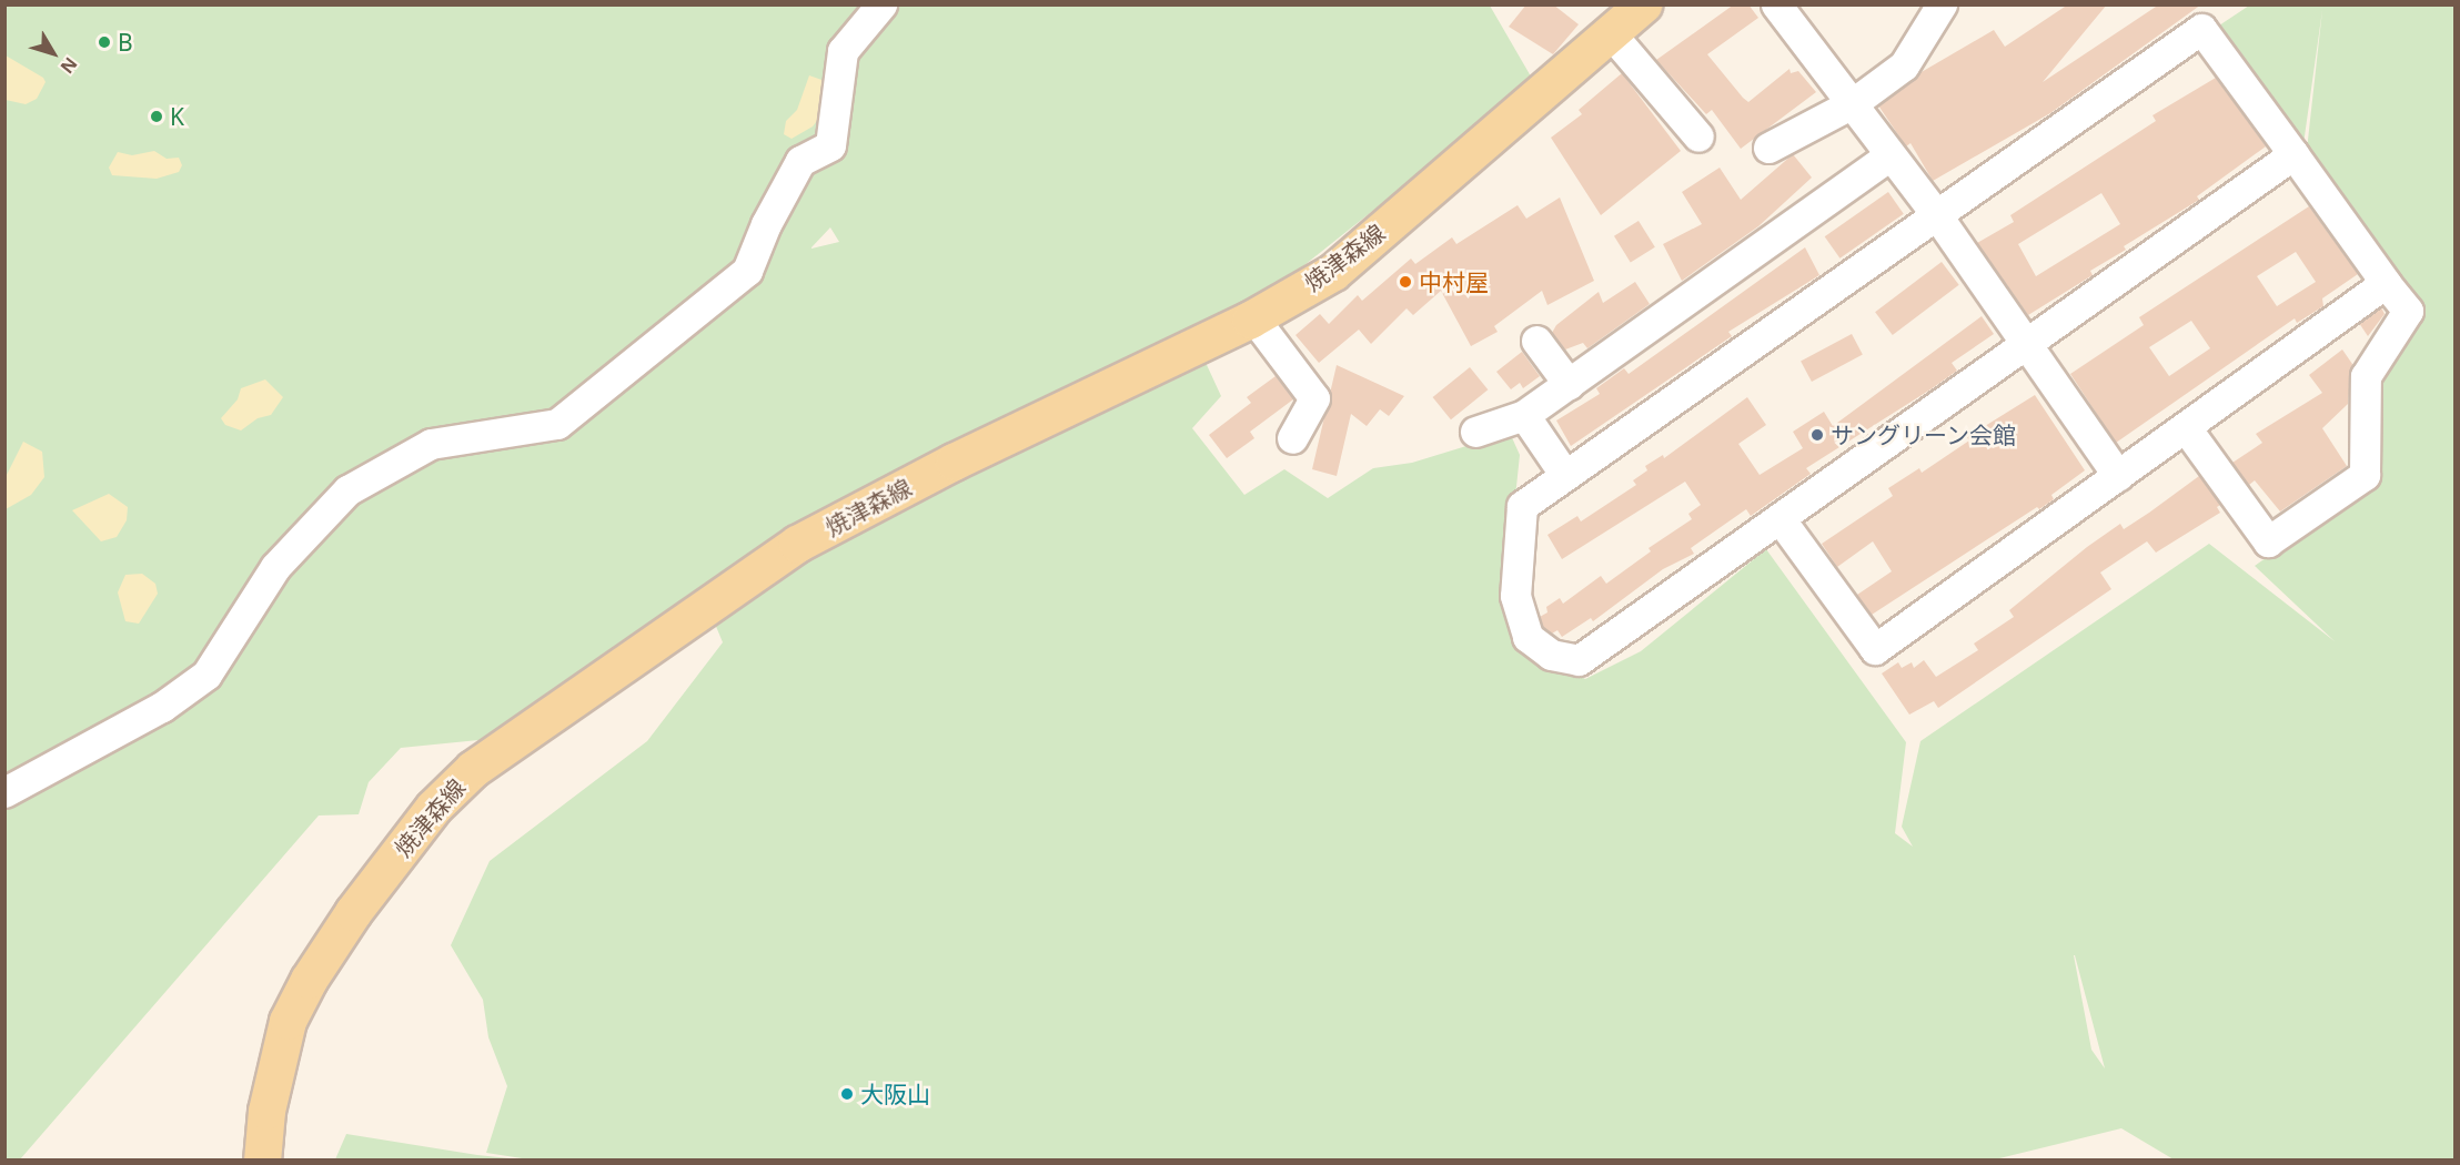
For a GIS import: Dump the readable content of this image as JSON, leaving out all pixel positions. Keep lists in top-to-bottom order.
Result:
{
  "streets": {
    "main road": ["焼津森線"]
  },
  "places": [
    "B",
    "K",
    "中村屋",
    "サングリーン会館",
    "大阪山"
  ],
  "north": "bottom right"
}
